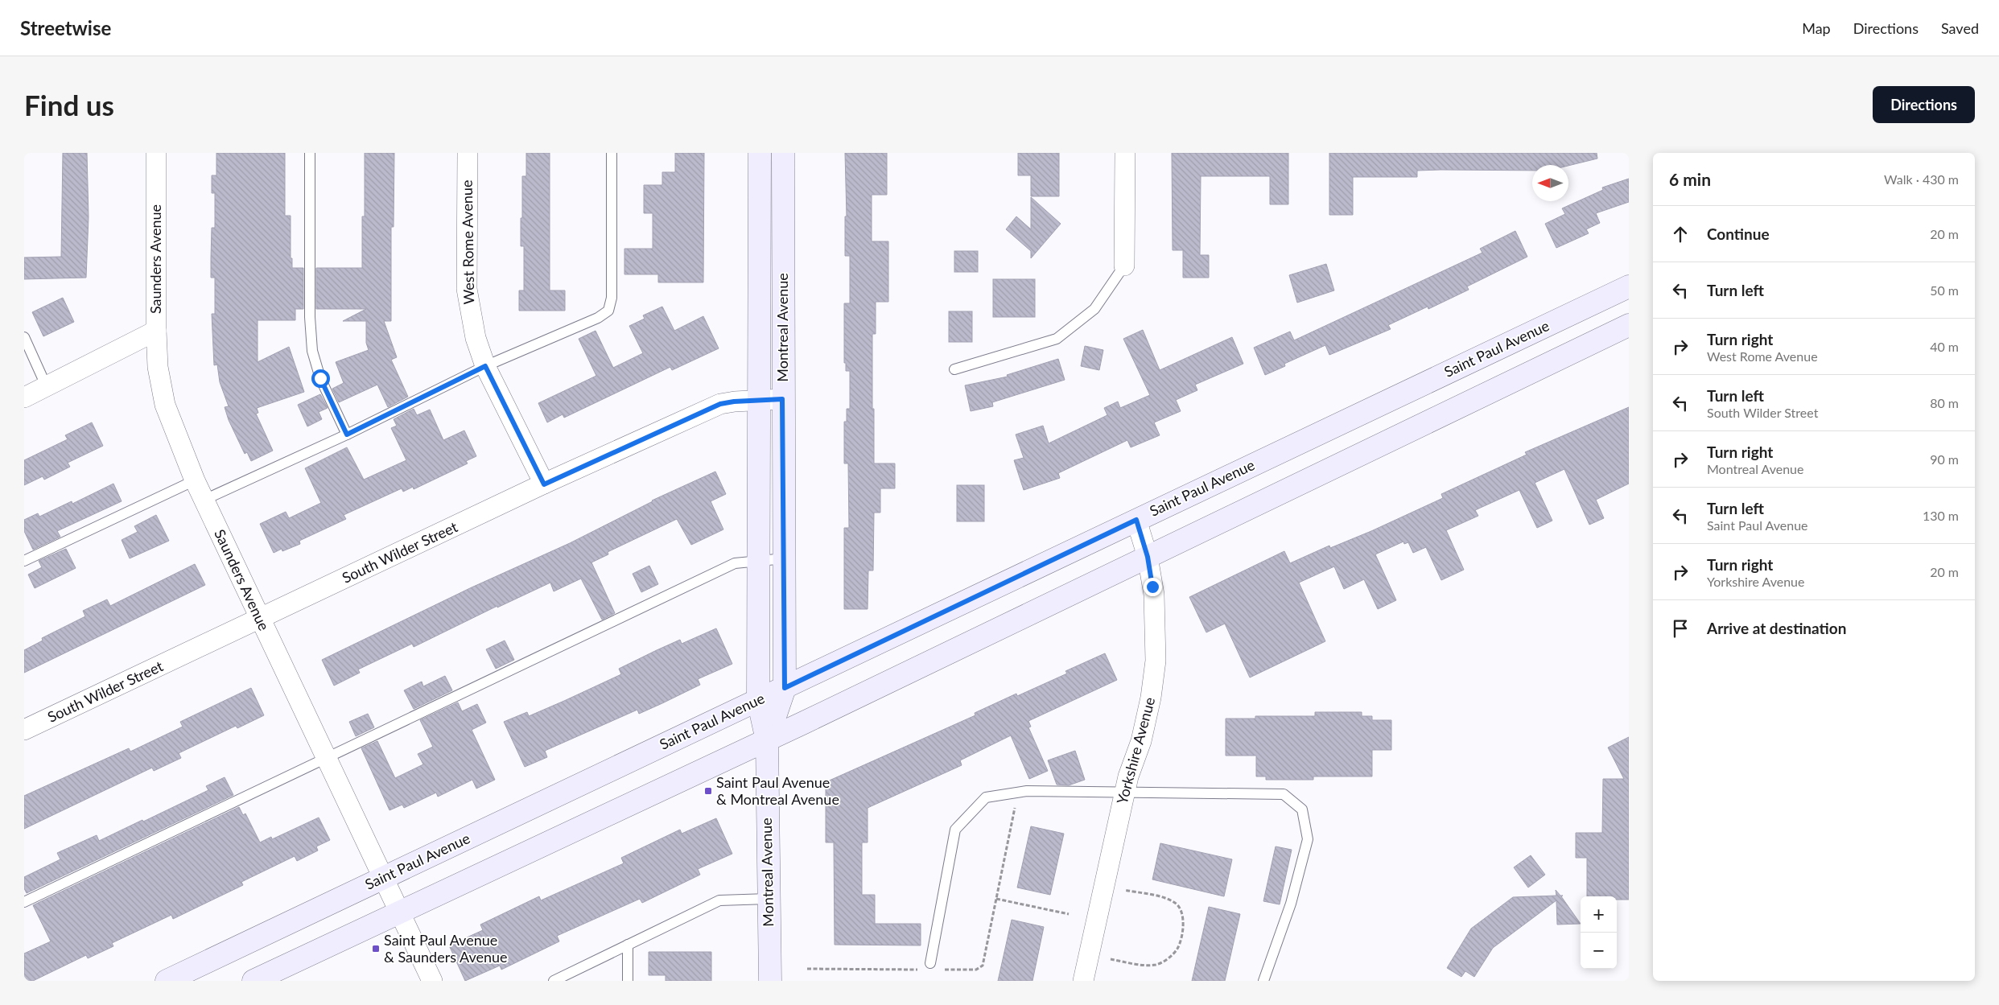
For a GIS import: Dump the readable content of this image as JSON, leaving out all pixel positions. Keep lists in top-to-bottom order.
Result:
{
  "streets": {
    "main road": ["Montreal Avenue", "Saint Paul Avenue"],
    "street": [
      "West Rome Avenue",
      "Saunders Avenue",
      "South Wilder Street",
      "Yorkshire Avenue"
    ]
  },
  "crossings": [
    ["West Rome Avenue", "South Wilder Street"],
    ["Saunders Avenue", "Saint Paul Avenue"],
    ["Saunders Avenue", "South Wilder Street"],
    ["Montreal Avenue", "Saint Paul Avenue"],
    ["Montreal Avenue", "South Wilder Street"],
    ["Saint Paul Avenue", "Yorkshire Avenue"]
  ],
  "places": {
    "transit": ["Saint Paul Avenue & Montreal Avenue", "Saint Paul Avenue & Saunders Avenue"]
  },
  "north": "left",
  "page": {
    "header": "Streetwise",
    "nav": ["Map", "Directions", "Saved"],
    "buttons": "Directions",
    "title": "Find us",
    "heading": ["6 min", "Walk · 430 m"],
    "list": [
      ["Continue", "20 m"],
      ["Turn left", "50 m"],
      ["Turn right", "West Rome Avenue", "40 m"],
      ["Turn left", "South Wilder Street", "80 m"],
      ["Turn right", "Montreal Avenue", "90 m"],
      ["Turn left", "Saint Paul Avenue", "130 m"],
      ["Turn right", "Yorkshire Avenue", "20 m"],
      "Arrive at destination"
    ],
    "map_buttons": ["+", "−"]
  }
}
